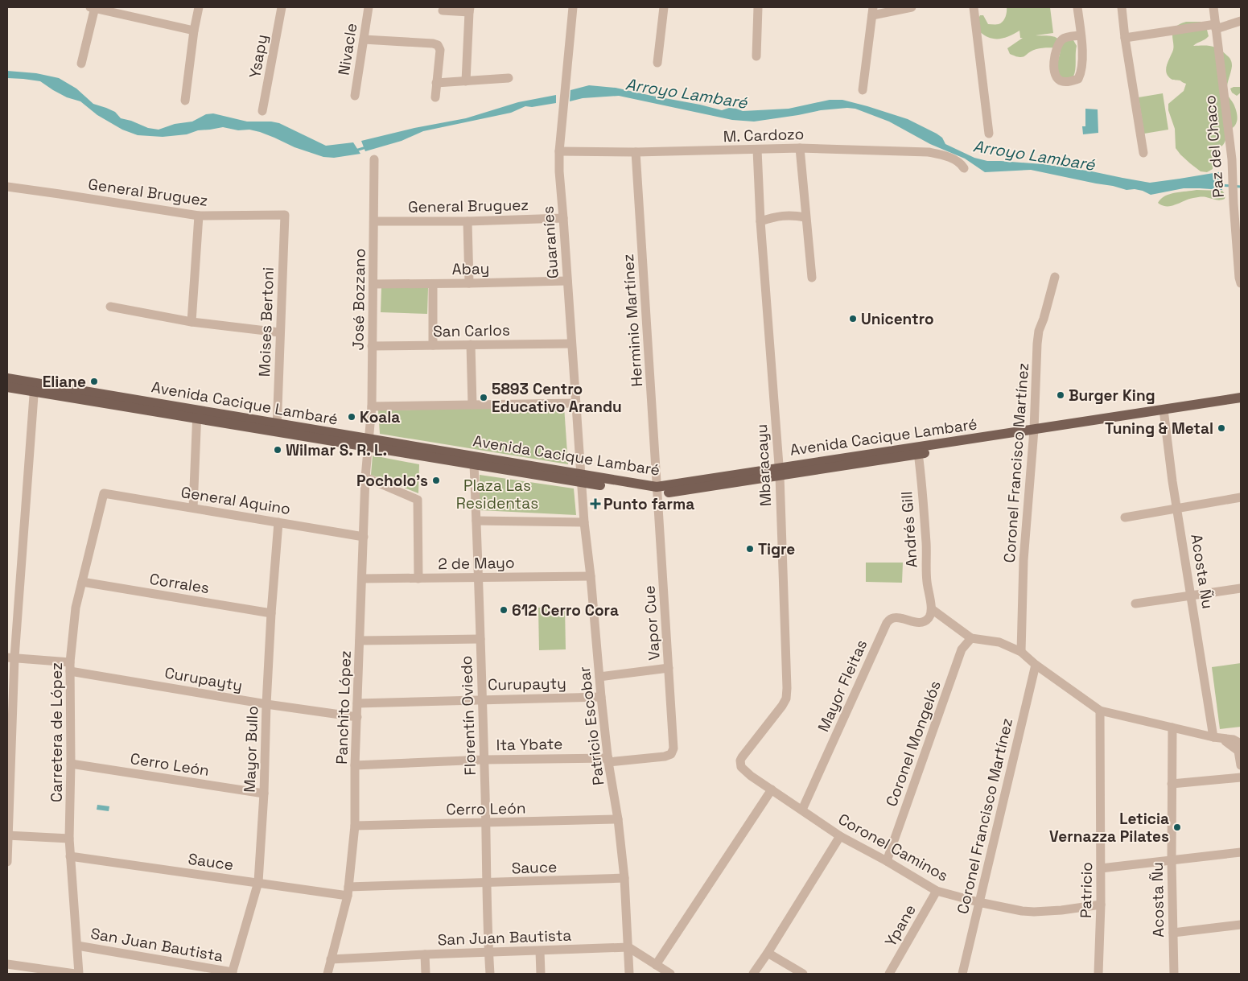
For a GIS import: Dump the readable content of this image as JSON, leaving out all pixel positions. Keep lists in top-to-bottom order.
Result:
{
  "streets": {
    "main road": ["Avenida Cacique Lambaré"],
    "street": [
      "Nivacle",
      "Ysapy",
      "M. Cardozo",
      "Paz del Chaco",
      "General Bruguez",
      "Guaraníes",
      "Abay",
      "José Bozzano",
      "Herminio Martínez",
      "Moises Bertoni",
      "San Carlos",
      "Coronel Francisco Martínez",
      "Mbaracayu",
      "General Aquino",
      "Andrés Gill",
      "2 de Mayo",
      "Acosta Ñu",
      "Corrales",
      "Vapor Cue",
      "Curupayty",
      "Mayor Fleitas",
      "Panchito López",
      "Florentín Oviedo",
      "Patricio Escobar",
      "Carretera de López",
      "Coronel Mongelós",
      "Ita Ybate",
      "Mayor Bullo",
      "Cerro León",
      "Coronel Caminos",
      "Sauce",
      "Patricio",
      "Ypane",
      "San Juan Bautista"
    ]
  },
  "crossings": [
    ["M. Cardozo", "Guaraníes"],
    ["M. Cardozo", "Herminio Martínez"],
    ["M. Cardozo", "Mbaracayu"],
    ["General Bruguez", "Guaraníes"],
    ["General Bruguez", "José Bozzano"],
    ["General Bruguez", "Moises Bertoni"],
    ["Guaraníes", "Abay"],
    ["Guaraníes", "San Carlos"],
    ["Guaraníes", "Avenida Cacique Lambaré"],
    ["Guaraníes", "Patricio Escobar"],
    ["Abay", "José Bozzano"],
    ["José Bozzano", "San Carlos"],
    ["José Bozzano", "Avenida Cacique Lambaré"],
    ["José Bozzano", "Panchito López"],
    ["Herminio Martínez", "Avenida Cacique Lambaré"],
    ["Herminio Martínez", "Vapor Cue"],
    ["Moises Bertoni", "Avenida Cacique Lambaré"],
    ["Avenida Cacique Lambaré", "Coronel Francisco Martínez"],
    ["Avenida Cacique Lambaré", "Mbaracayu"],
    ["Avenida Cacique Lambaré", "Andrés Gill"],
    ["Avenida Cacique Lambaré", "Acosta Ñu"],
    ["Avenida Cacique Lambaré", "Vapor Cue"],
    ["Avenida Cacique Lambaré", "Panchito López"],
    ["Avenida Cacique Lambaré", "Florentín Oviedo"],
    ["Avenida Cacique Lambaré", "Patricio Escobar"],
    ["Coronel Francisco Martínez", "Coronel Caminos"],
    ["Mbaracayu", "Coronel Caminos"],
    ["General Aquino", "Panchito López"],
    ["General Aquino", "Carretera de López"],
    ["General Aquino", "Mayor Bullo"],
    ["Andrés Gill", "Mayor Fleitas"],
    ["2 de Mayo", "Panchito López"],
    ["2 de Mayo", "Florentín Oviedo"],
    ["2 de Mayo", "Patricio Escobar"],
    ["Corrales", "Carretera de López"],
    ["Corrales", "Mayor Bullo"],
    ["Vapor Cue", "Ita Ybate"],
    ["Curupayty", "Panchito López"],
    ["Curupayty", "Florentín Oviedo"],
    ["Curupayty", "Patricio Escobar"],
    ["Curupayty", "Carretera de López"],
    ["Curupayty", "Mayor Bullo"],
    ["Mayor Fleitas", "Coronel Caminos"],
    ["Panchito López", "Ita Ybate"],
    ["Panchito López", "Cerro León"],
    ["Panchito López", "Sauce"],
    ["Panchito López", "San Juan Bautista"],
    ["Florentín Oviedo", "Ita Ybate"],
    ["Florentín Oviedo", "Cerro León"],
    ["Florentín Oviedo", "Sauce"],
    ["Florentín Oviedo", "San Juan Bautista"],
    ["Patricio Escobar", "Ita Ybate"],
    ["Patricio Escobar", "Cerro León"],
    ["Patricio Escobar", "Sauce"],
    ["Patricio Escobar", "San Juan Bautista"],
    ["Carretera de López", "Cerro León"],
    ["Carretera de López", "Sauce"],
    ["Carretera de López", "San Juan Bautista"],
    ["Coronel Mongelós", "Coronel Caminos"],
    ["Mayor Bullo", "Cerro León"],
    ["Mayor Bullo", "Sauce"],
    ["Mayor Bullo", "San Juan Bautista"],
    ["Coronel Caminos", "Patricio"],
    ["Coronel Caminos", "Ypane"]
  ],
  "water": ["Arroyo Lambaré"],
  "parks": ["Plaza Las Residentas"],
  "places": {
    "other": [
      "Unicentro",
      "Eliane",
      "Burger King",
      "5893 Centro Educativo Arandu",
      "Koala",
      "Tuning & Metal",
      "Wilmar S. R. L.",
      "Pocholo's",
      "Tigre",
      "612 Cerro Cora",
      "Leticia Vernazza Pilates"
    ],
    "health": ["Punto farma"]
  }
}
